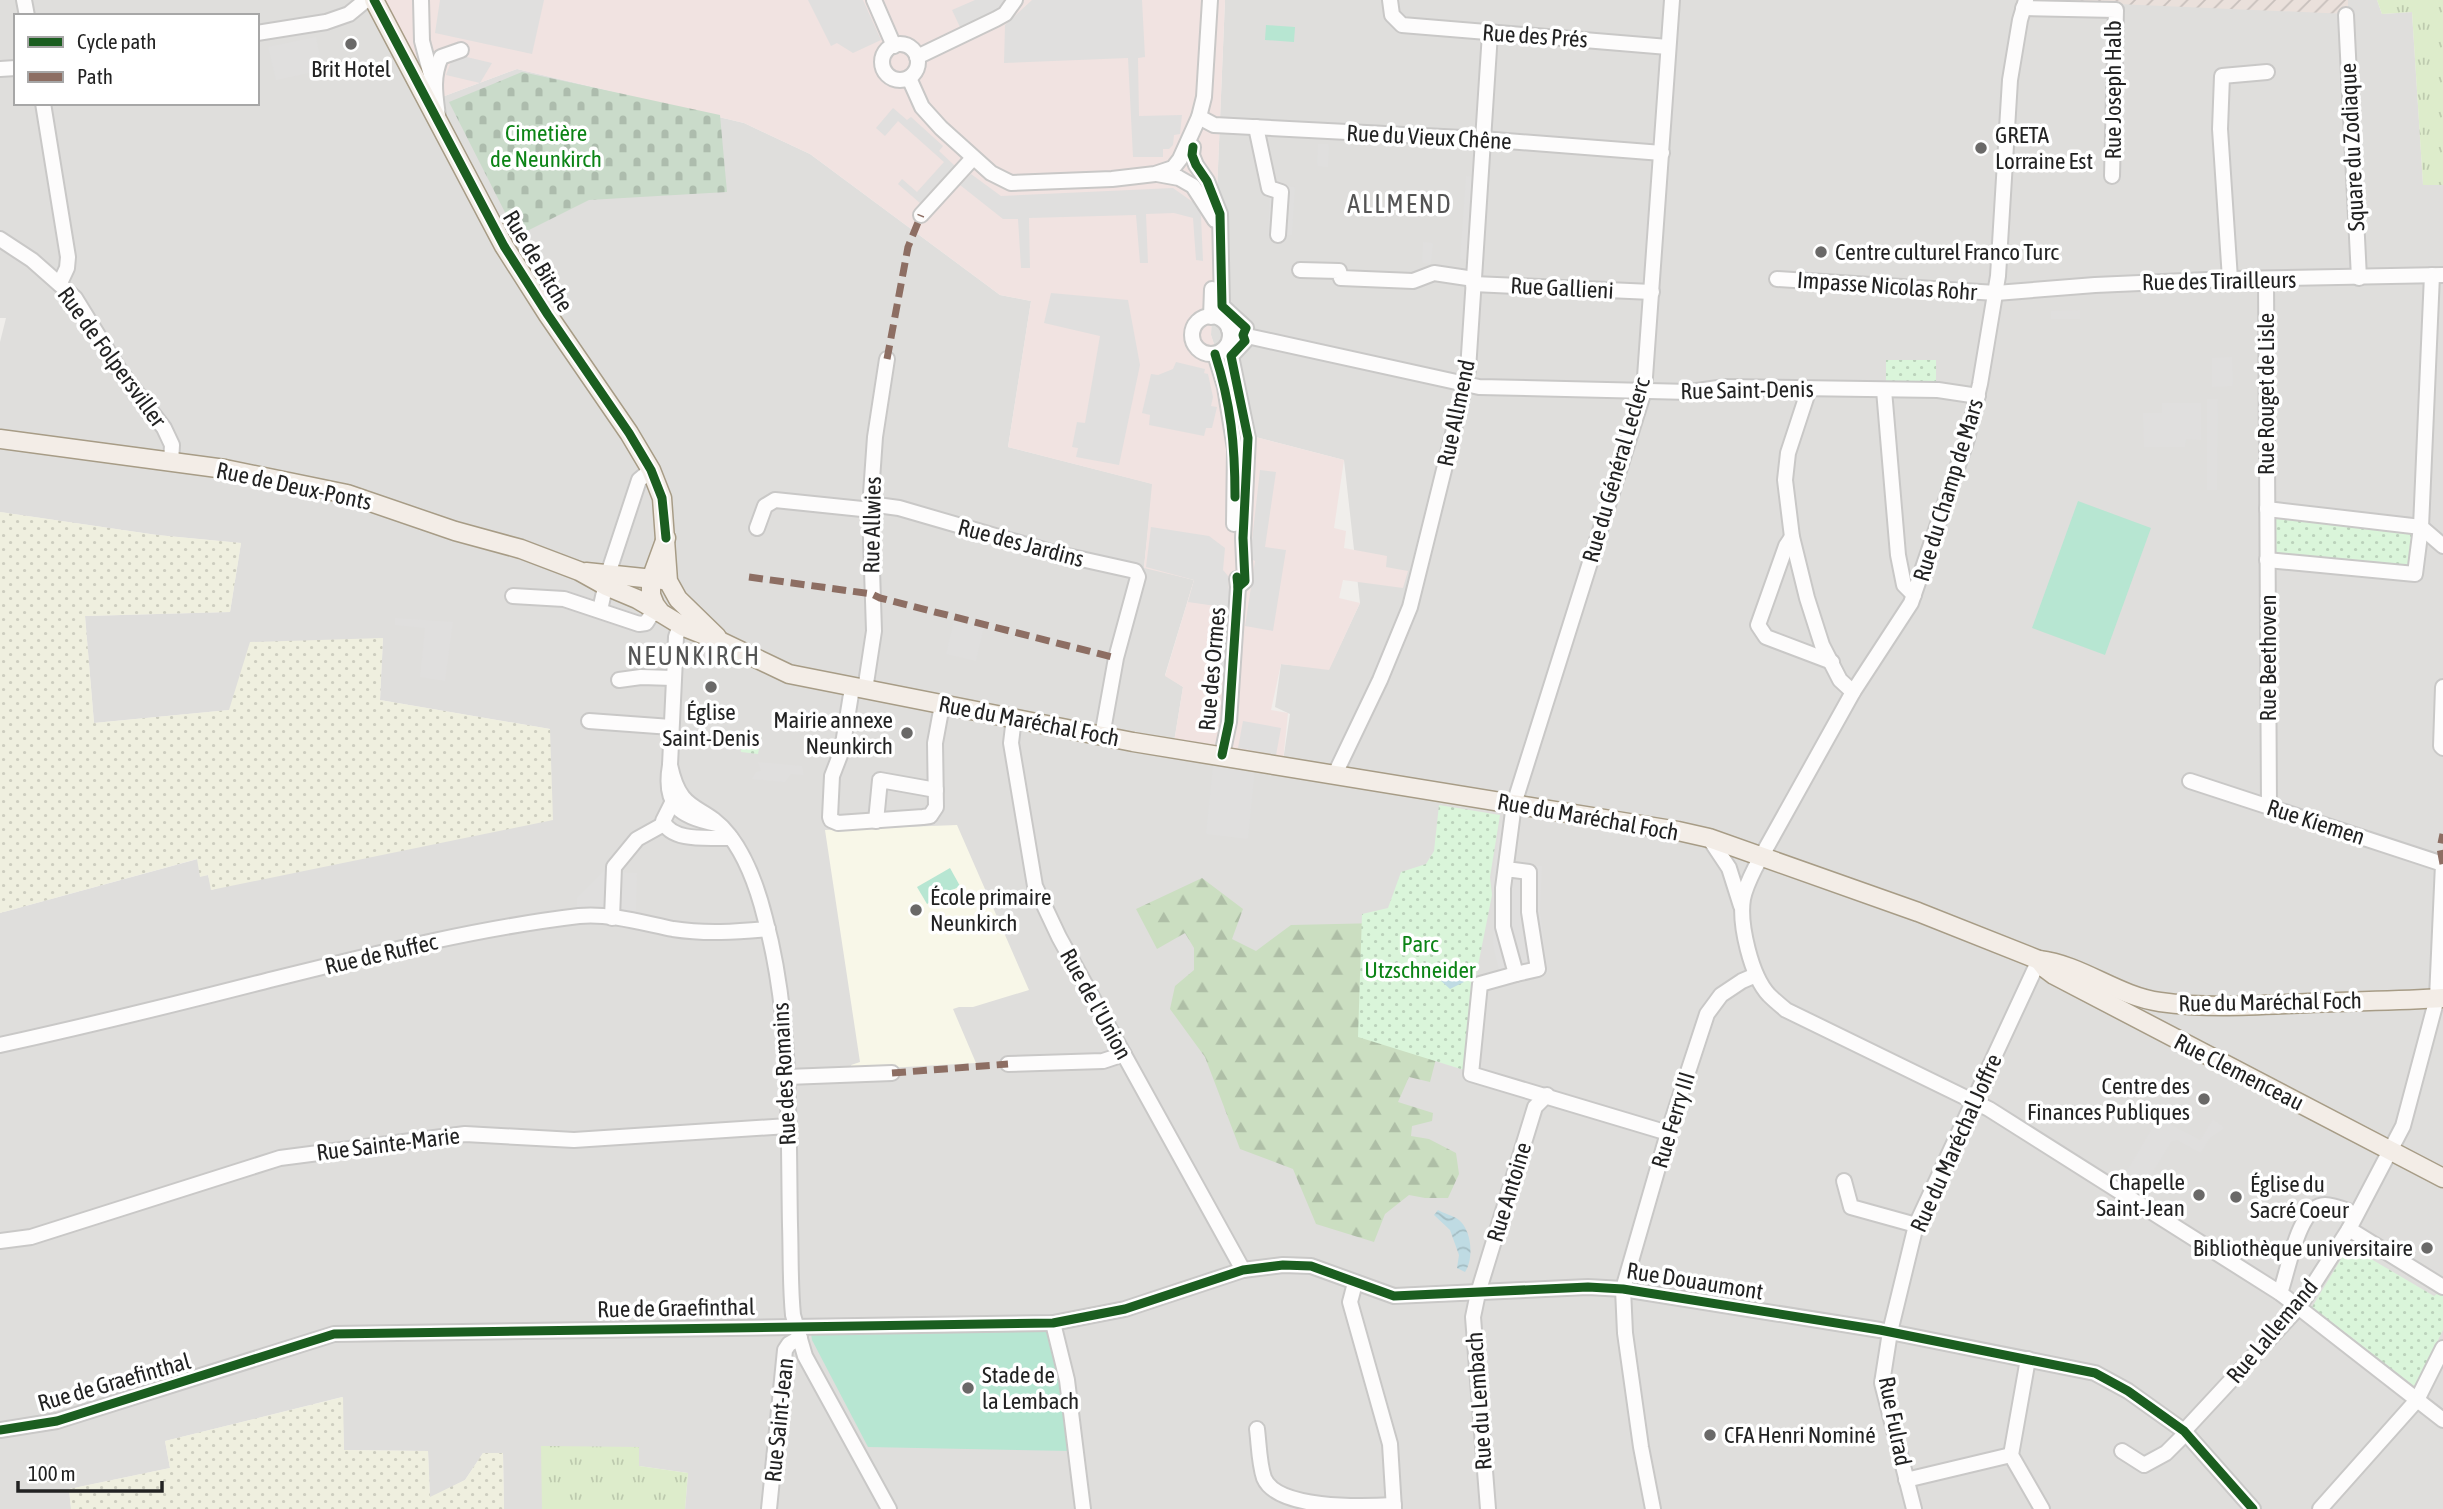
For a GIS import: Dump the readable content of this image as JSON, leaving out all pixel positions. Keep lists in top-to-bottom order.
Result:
{
  "streets": {
    "main road": [
      "Rue de Bitche",
      "Rue de Deux-Ponts",
      "Rue du Maréchal Foch",
      "Rue Clemenceau"
    ],
    "street": [
      "Rue des Prés",
      "Rue Joseph Halb",
      "Rue du Vieux Chêne",
      "Square du Zodiaque",
      "Rue des Tirailleurs",
      "Impasse Nicolas Rohr",
      "Rue Gallieni",
      "Rue de Folpersviller",
      "Rue Saint-Denis",
      "Rue Rouget de Lisle",
      "Rue Allmend",
      "Rue du Général Leclerc",
      "Rue du Champ de Mars",
      "Rue Allwies",
      "Rue des Jardins",
      "Rue Beethoven",
      "Rue des Ormes",
      "Rue Kiemen",
      "Rue de Ruffec",
      "Rue de l'Union",
      "Rue des Romains",
      "Rue Ferry III",
      "Rue du Maréchal Joffre",
      "Rue Sainte-Marie",
      "Rue Antoine",
      "Rue Douaumont",
      "Rue de Graefinthal",
      "Rue Lallemand",
      "Rue du Lembach",
      "Rue Saint-Jean",
      "Rue Fulrad"
    ]
  },
  "crossings": [
    ["Rue des Prés", "Rue Allmend"],
    ["Rue des Prés", "Rue du Général Leclerc"],
    ["Rue Joseph Halb", "Rue du Champ de Mars"],
    ["Rue du Vieux Chêne", "Rue Allmend"],
    ["Rue du Vieux Chêne", "Rue du Général Leclerc"],
    ["Square du Zodiaque", "Rue des Tirailleurs"],
    ["Rue de Bitche", "Rue de Deux-Ponts"],
    ["Rue de Bitche", "Rue du Maréchal Foch"],
    ["Rue des Tirailleurs", "Impasse Nicolas Rohr"],
    ["Rue des Tirailleurs", "Rue Rouget de Lisle"],
    ["Rue des Tirailleurs", "Rue du Champ de Mars"],
    ["Impasse Nicolas Rohr", "Rue du Champ de Mars"],
    ["Rue Gallieni", "Rue Allmend"],
    ["Rue Gallieni", "Rue du Général Leclerc"],
    ["Rue de Folpersviller", "Rue de Deux-Ponts"],
    ["Rue Saint-Denis", "Rue Allmend"],
    ["Rue Saint-Denis", "Rue du Général Leclerc"],
    ["Rue Saint-Denis", "Rue du Champ de Mars"],
    ["Rue Saint-Denis", "Rue des Ormes"],
    ["Rue Rouget de Lisle", "Rue Beethoven"],
    ["Rue Allmend", "Rue du Maréchal Foch"],
    ["Rue du Général Leclerc", "Rue du Maréchal Foch"],
    ["Rue de Deux-Ponts", "Rue du Maréchal Foch"],
    ["Rue du Champ de Mars", "Rue du Maréchal Foch"],
    ["Rue Allwies", "Rue des Jardins"],
    ["Rue Allwies", "Rue du Maréchal Foch"],
    ["Rue des Jardins", "Rue du Maréchal Foch"],
    ["Rue Beethoven", "Rue Kiemen"],
    ["Rue des Ormes", "Rue du Maréchal Foch"],
    ["Rue du Maréchal Foch", "Rue de l'Union"],
    ["Rue du Maréchal Foch", "Rue Clemenceau"],
    ["Rue du Maréchal Foch", "Rue des Romains"],
    ["Rue du Maréchal Foch", "Rue du Maréchal Joffre"],
    ["Rue du Maréchal Foch", "Rue Lallemand"],
    ["Rue Kiemen", "Rue Lallemand"],
    ["Rue de Ruffec", "Rue des Romains"],
    ["Rue de l'Union", "Rue de Graefinthal"],
    ["Rue Clemenceau", "Rue du Maréchal Joffre"],
    ["Rue Clemenceau", "Rue Lallemand"],
    ["Rue des Romains", "Rue Sainte-Marie"],
    ["Rue des Romains", "Rue de Graefinthal"],
    ["Rue des Romains", "Rue Saint-Jean"],
    ["Rue Ferry III", "Rue Douaumont"],
    ["Rue du Maréchal Joffre", "Rue Douaumont"],
    ["Rue du Maréchal Joffre", "Rue Fulrad"],
    ["Rue Antoine", "Rue Douaumont"],
    ["Rue Antoine", "Rue du Lembach"],
    ["Rue Douaumont", "Rue de Graefinthal"],
    ["Rue Douaumont", "Rue Lallemand"],
    ["Rue Douaumont", "Rue du Lembach"],
    ["Rue Douaumont", "Rue Fulrad"],
    ["Rue de Graefinthal", "Rue Saint-Jean"]
  ],
  "districts": ["ALLMEND", "NEUNKIRCH"],
  "parks": ["Cimetière de Neunkirch", "Parc Utzschneider"],
  "places": [
    "Brit Hotel",
    "GRETA Lorraine Est",
    "Centre culturel Franco Turc",
    "Église Saint-Denis",
    "Mairie annexe Neunkirch",
    "École primaire Neunkirch",
    "Centre des Finances Publiques",
    "Chapelle Saint-Jean",
    "Église du Sacré Coeur",
    "Bibliothèque universitaire",
    "Stade de la Lembach",
    "CFA Henri Nominé"
  ],
  "legend": ["Cycle path", "Path"],
  "scale_bar": "100 m"
}
